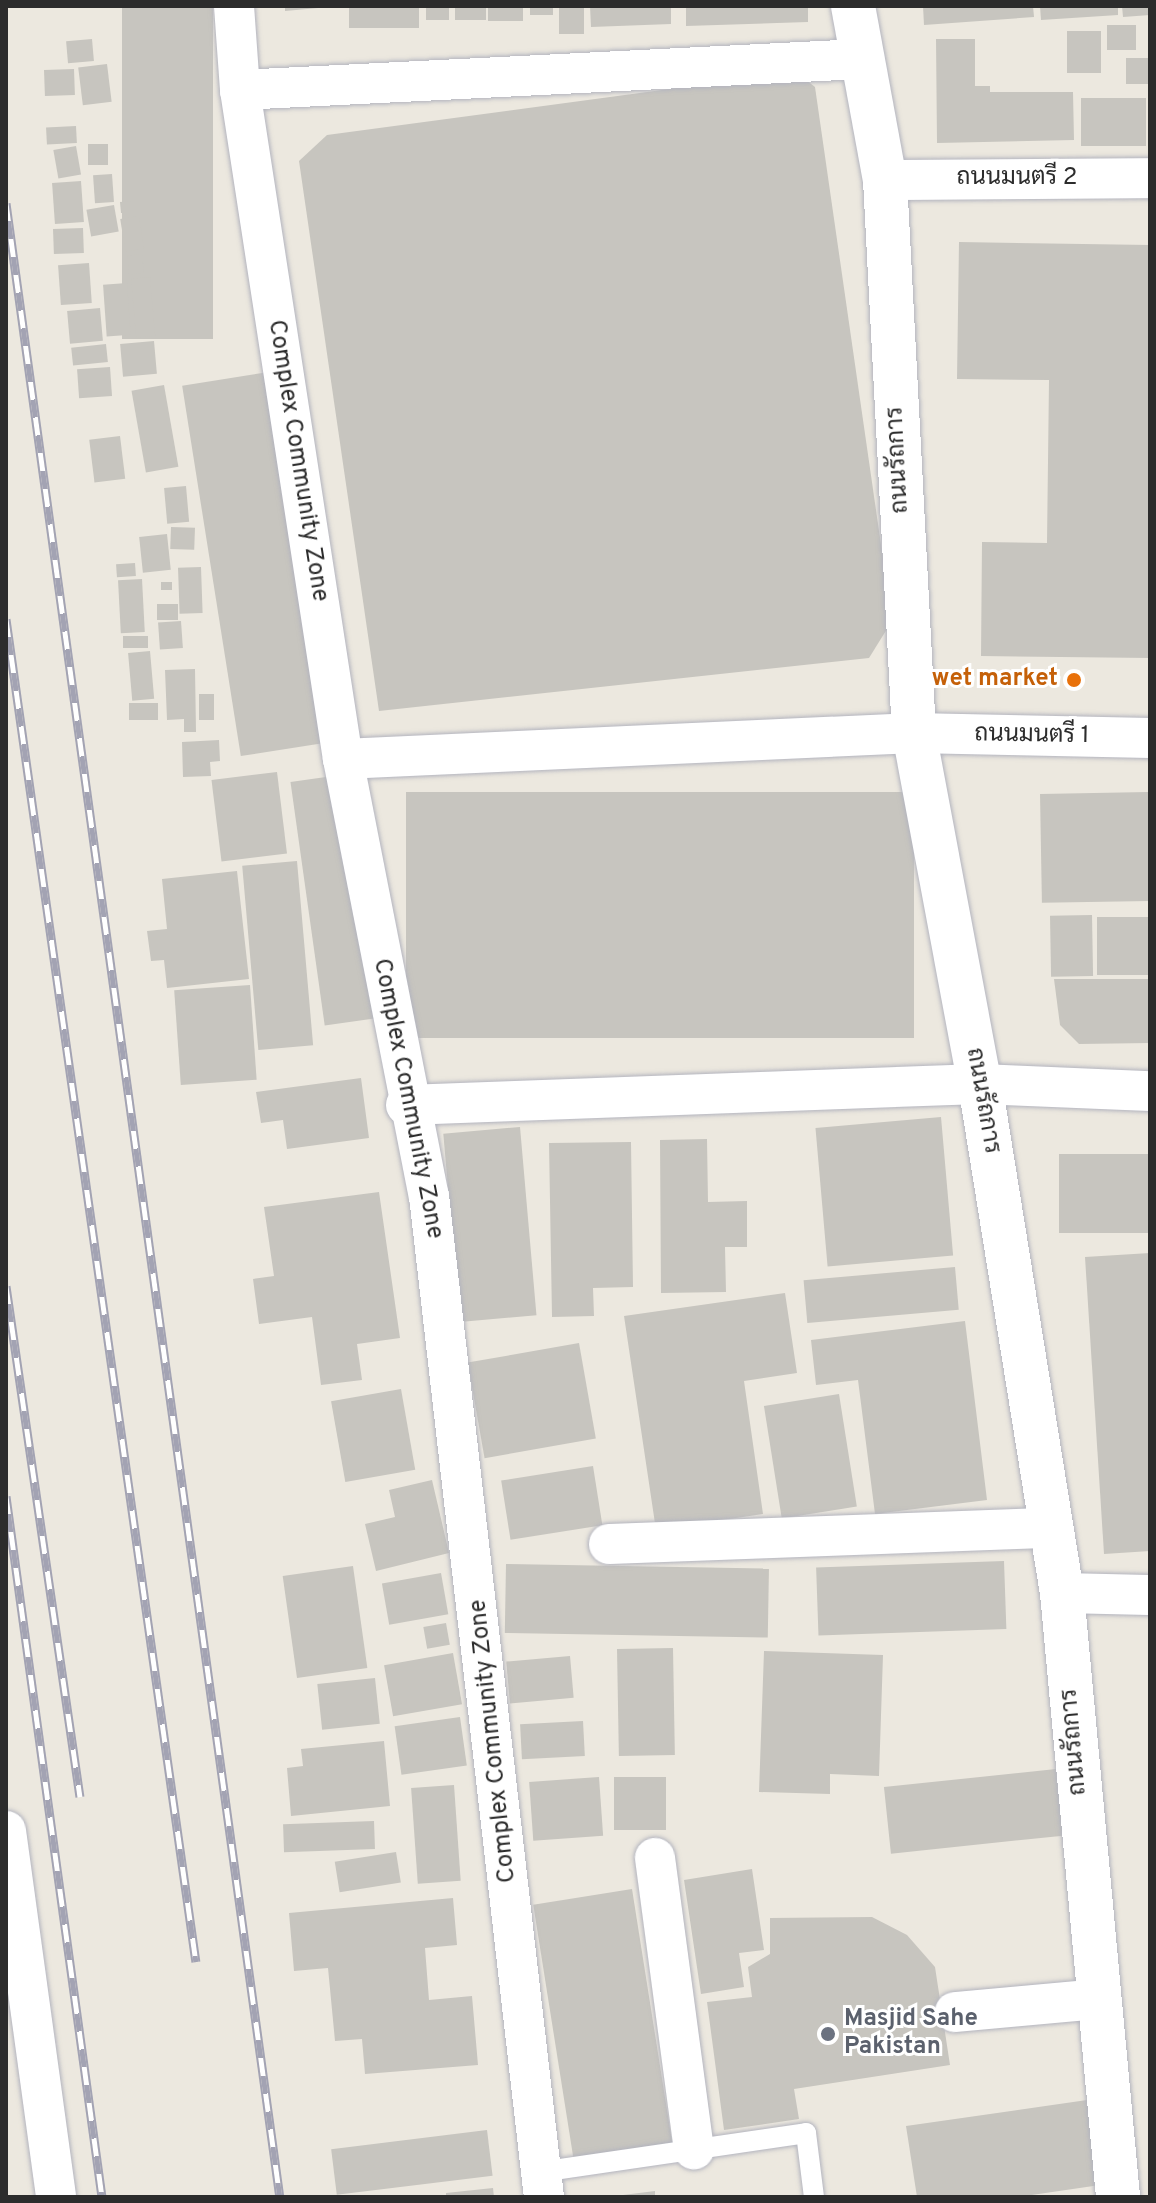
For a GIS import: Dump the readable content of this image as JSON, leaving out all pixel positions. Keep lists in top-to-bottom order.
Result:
{
  "streets": {
    "street": [
      "ถนนมนตรี 2",
      "ถนนรัถการ",
      "Complex Community Zone",
      "ถนนมนตรี 1"
    ]
  },
  "crossings": [
    ["ถนนมนตรี 2", "ถนนรัถการ"],
    ["ถนนรัถการ", "ถนนมนตรี 1"],
    ["Complex Community Zone", "ถนนมนตรี 1"]
  ],
  "places": ["wet market", "Masjid Sahe Pakistan"]
}
